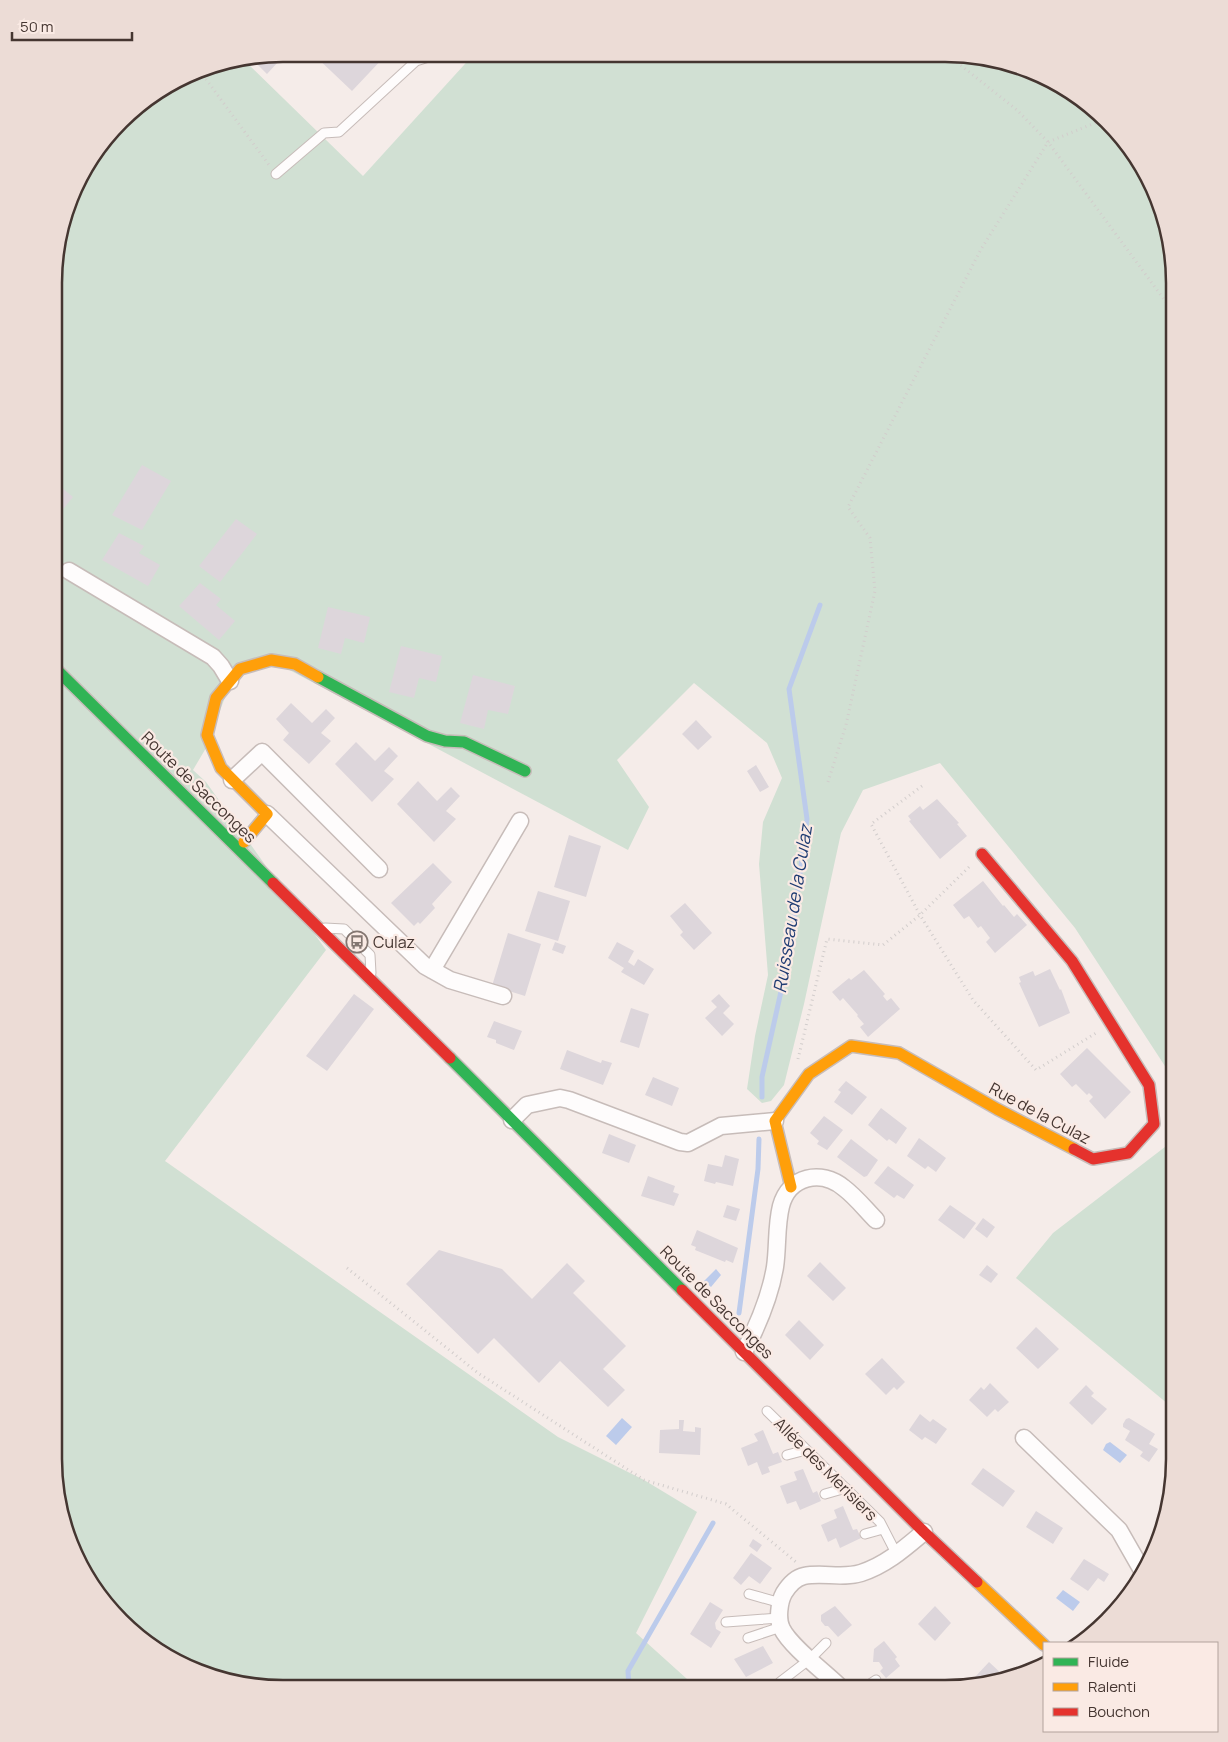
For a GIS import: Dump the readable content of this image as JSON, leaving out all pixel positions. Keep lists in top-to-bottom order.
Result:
{
  "streets": {
    "street": ["Route de Sacconges", "Rue de la Culaz"],
    "lane": ["Allée des Merisiers"]
  },
  "water": ["Ruisseau de la Culaz"],
  "places": {
    "bus stop": ["Culaz"]
  },
  "legend": ["Fluide", "Ralenti", "Bouchon"],
  "scale_bar": "50 m"
}
